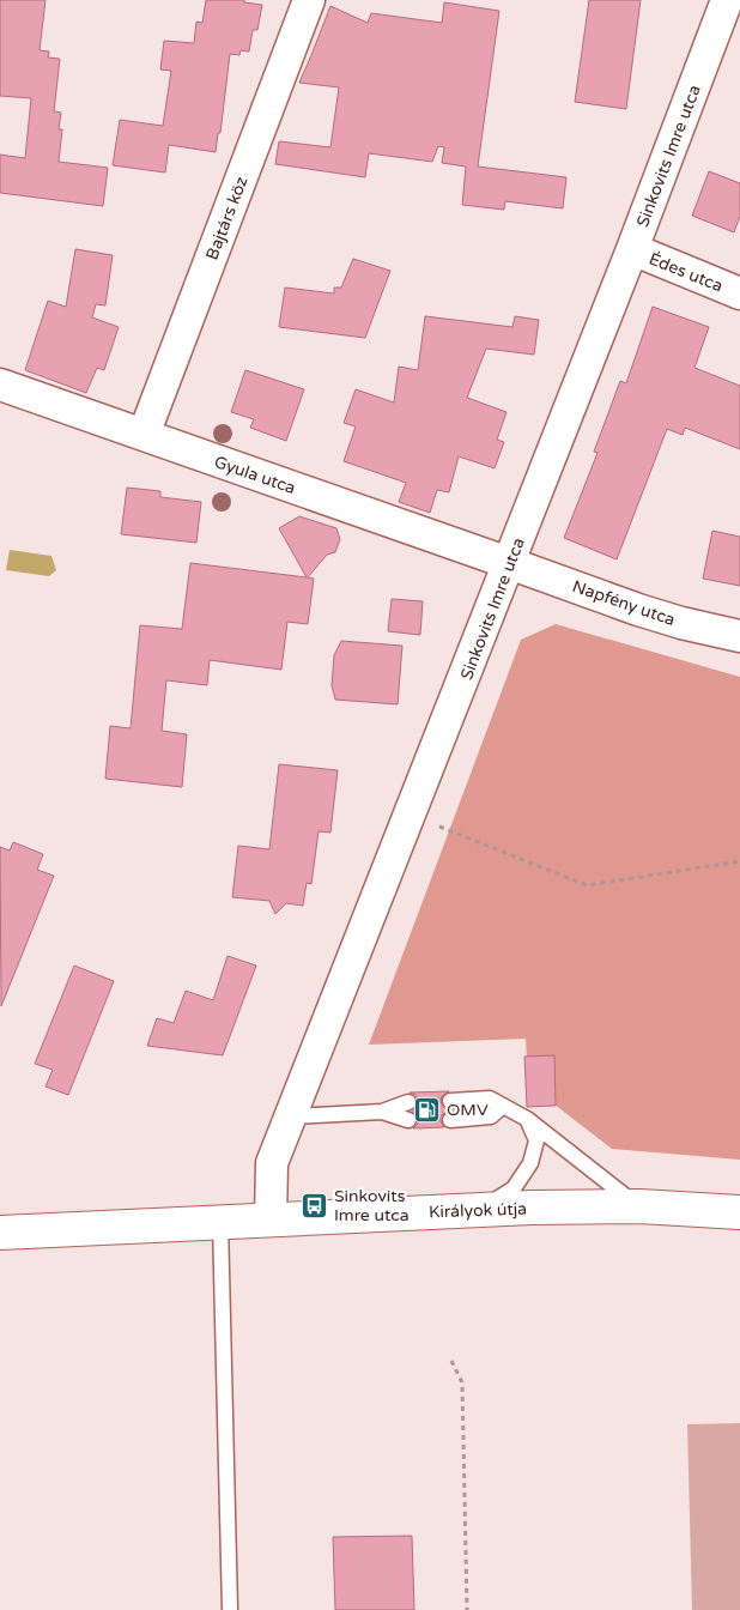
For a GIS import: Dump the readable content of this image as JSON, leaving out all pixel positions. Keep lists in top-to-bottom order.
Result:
{
  "streets": {
    "street": [
      "Sinkovits Imre utca",
      "Bajtárs köz",
      "Édes utca",
      "Gyula utca",
      "Napfény utca",
      "Királyok útja"
    ]
  },
  "crossings": [
    ["Sinkovits Imre utca", "Édes utca"],
    ["Sinkovits Imre utca", "Gyula utca"],
    ["Sinkovits Imre utca", "Napfény utca"],
    ["Sinkovits Imre utca", "Királyok útja"],
    ["Bajtárs köz", "Gyula utca"],
    ["Gyula utca", "Napfény utca"]
  ],
  "places": {
    "fuel station": ["OMV"],
    "bus stop": ["Sinkovits Imre utca"]
  }
}
